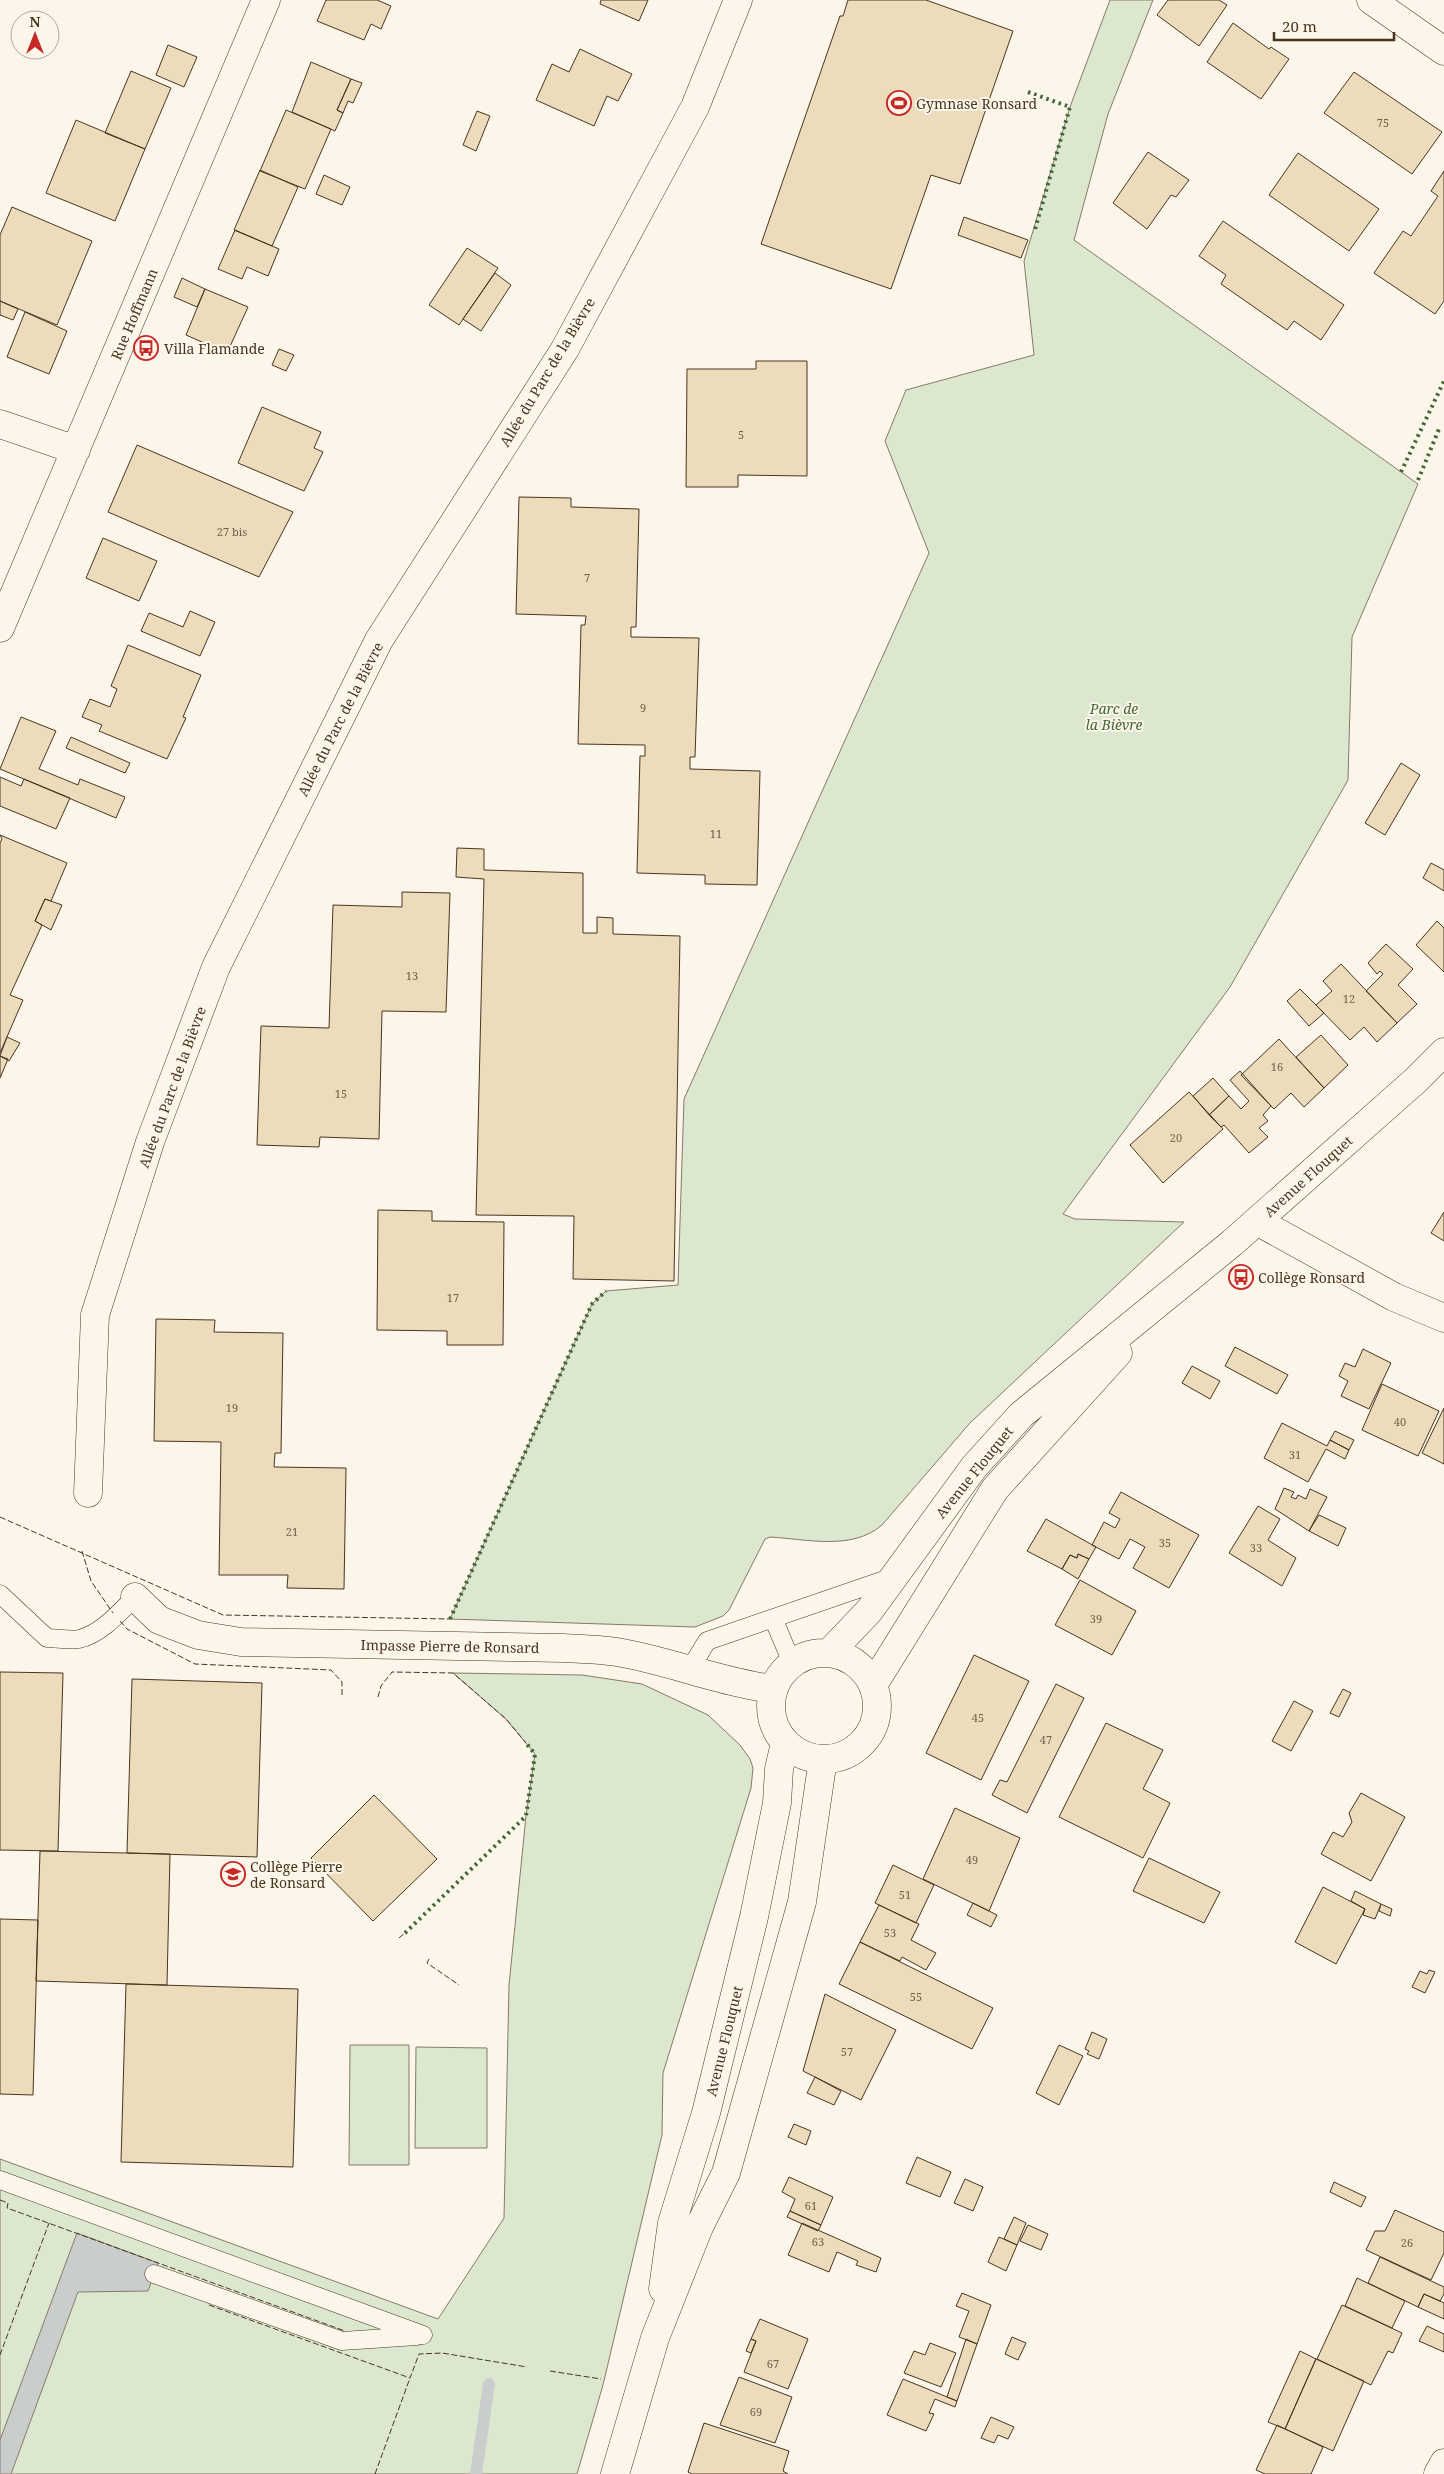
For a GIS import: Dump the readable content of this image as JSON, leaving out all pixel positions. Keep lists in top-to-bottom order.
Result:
{
  "streets": {
    "street": [
      "Rue Hoffmann",
      "Allée du Parc de la Bièvre",
      "Avenue Flouquet",
      "Impasse Pierre de Ronsard"
    ]
  },
  "crossings": [
    ["Avenue Flouquet", "Impasse Pierre de Ronsard"]
  ],
  "parks": ["Parc de la Bièvre"],
  "places": {
    "sports": ["Gymnase Ronsard"],
    "bus stop": ["Villa Flamande", "Collège Ronsard"],
    "school or university": ["Collège Pierre de Ronsard"]
  },
  "house_numbers": [
    "75",
    "5",
    "27 bis",
    "7",
    "9",
    "11",
    "13",
    "12",
    "16",
    "15",
    "20",
    "17",
    "19",
    "40",
    "31",
    "21",
    "35",
    "33",
    "39",
    "45",
    "47",
    "49",
    "51",
    "53",
    "55",
    "57",
    "61",
    "63",
    "26",
    "67",
    "69"
  ],
  "scale_bar": "20 m",
  "north": "top"
}
